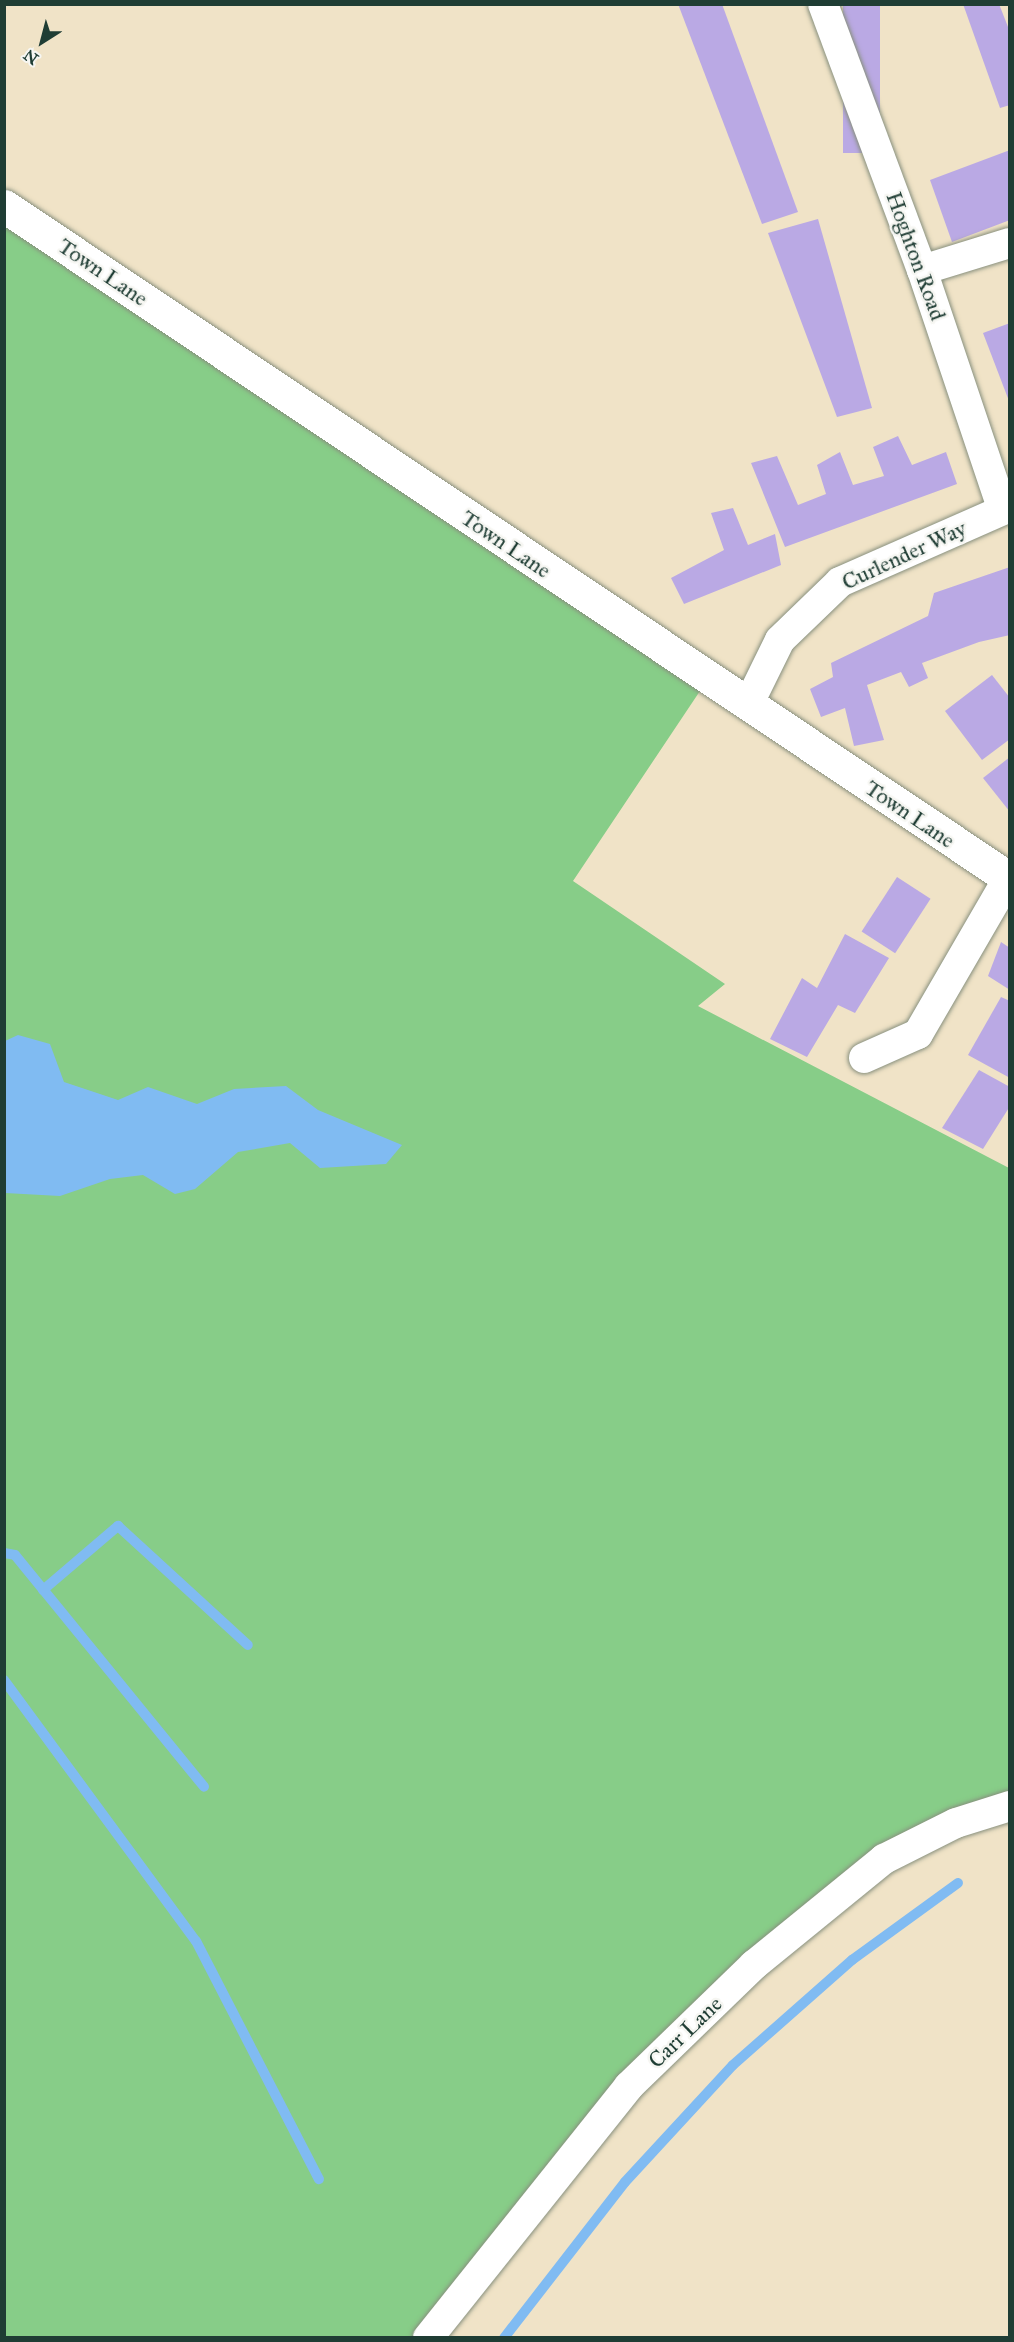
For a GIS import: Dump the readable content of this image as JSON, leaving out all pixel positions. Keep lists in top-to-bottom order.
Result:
{
  "streets": {
    "street": [
      "Hoghton Road",
      "Town Lane",
      "Curlender Way",
      "Carr Lane"
    ]
  },
  "crossings": [
    ["Hoghton Road", "Curlender Way"],
    ["Town Lane", "Curlender Way"]
  ],
  "north": "bottom left"
}
